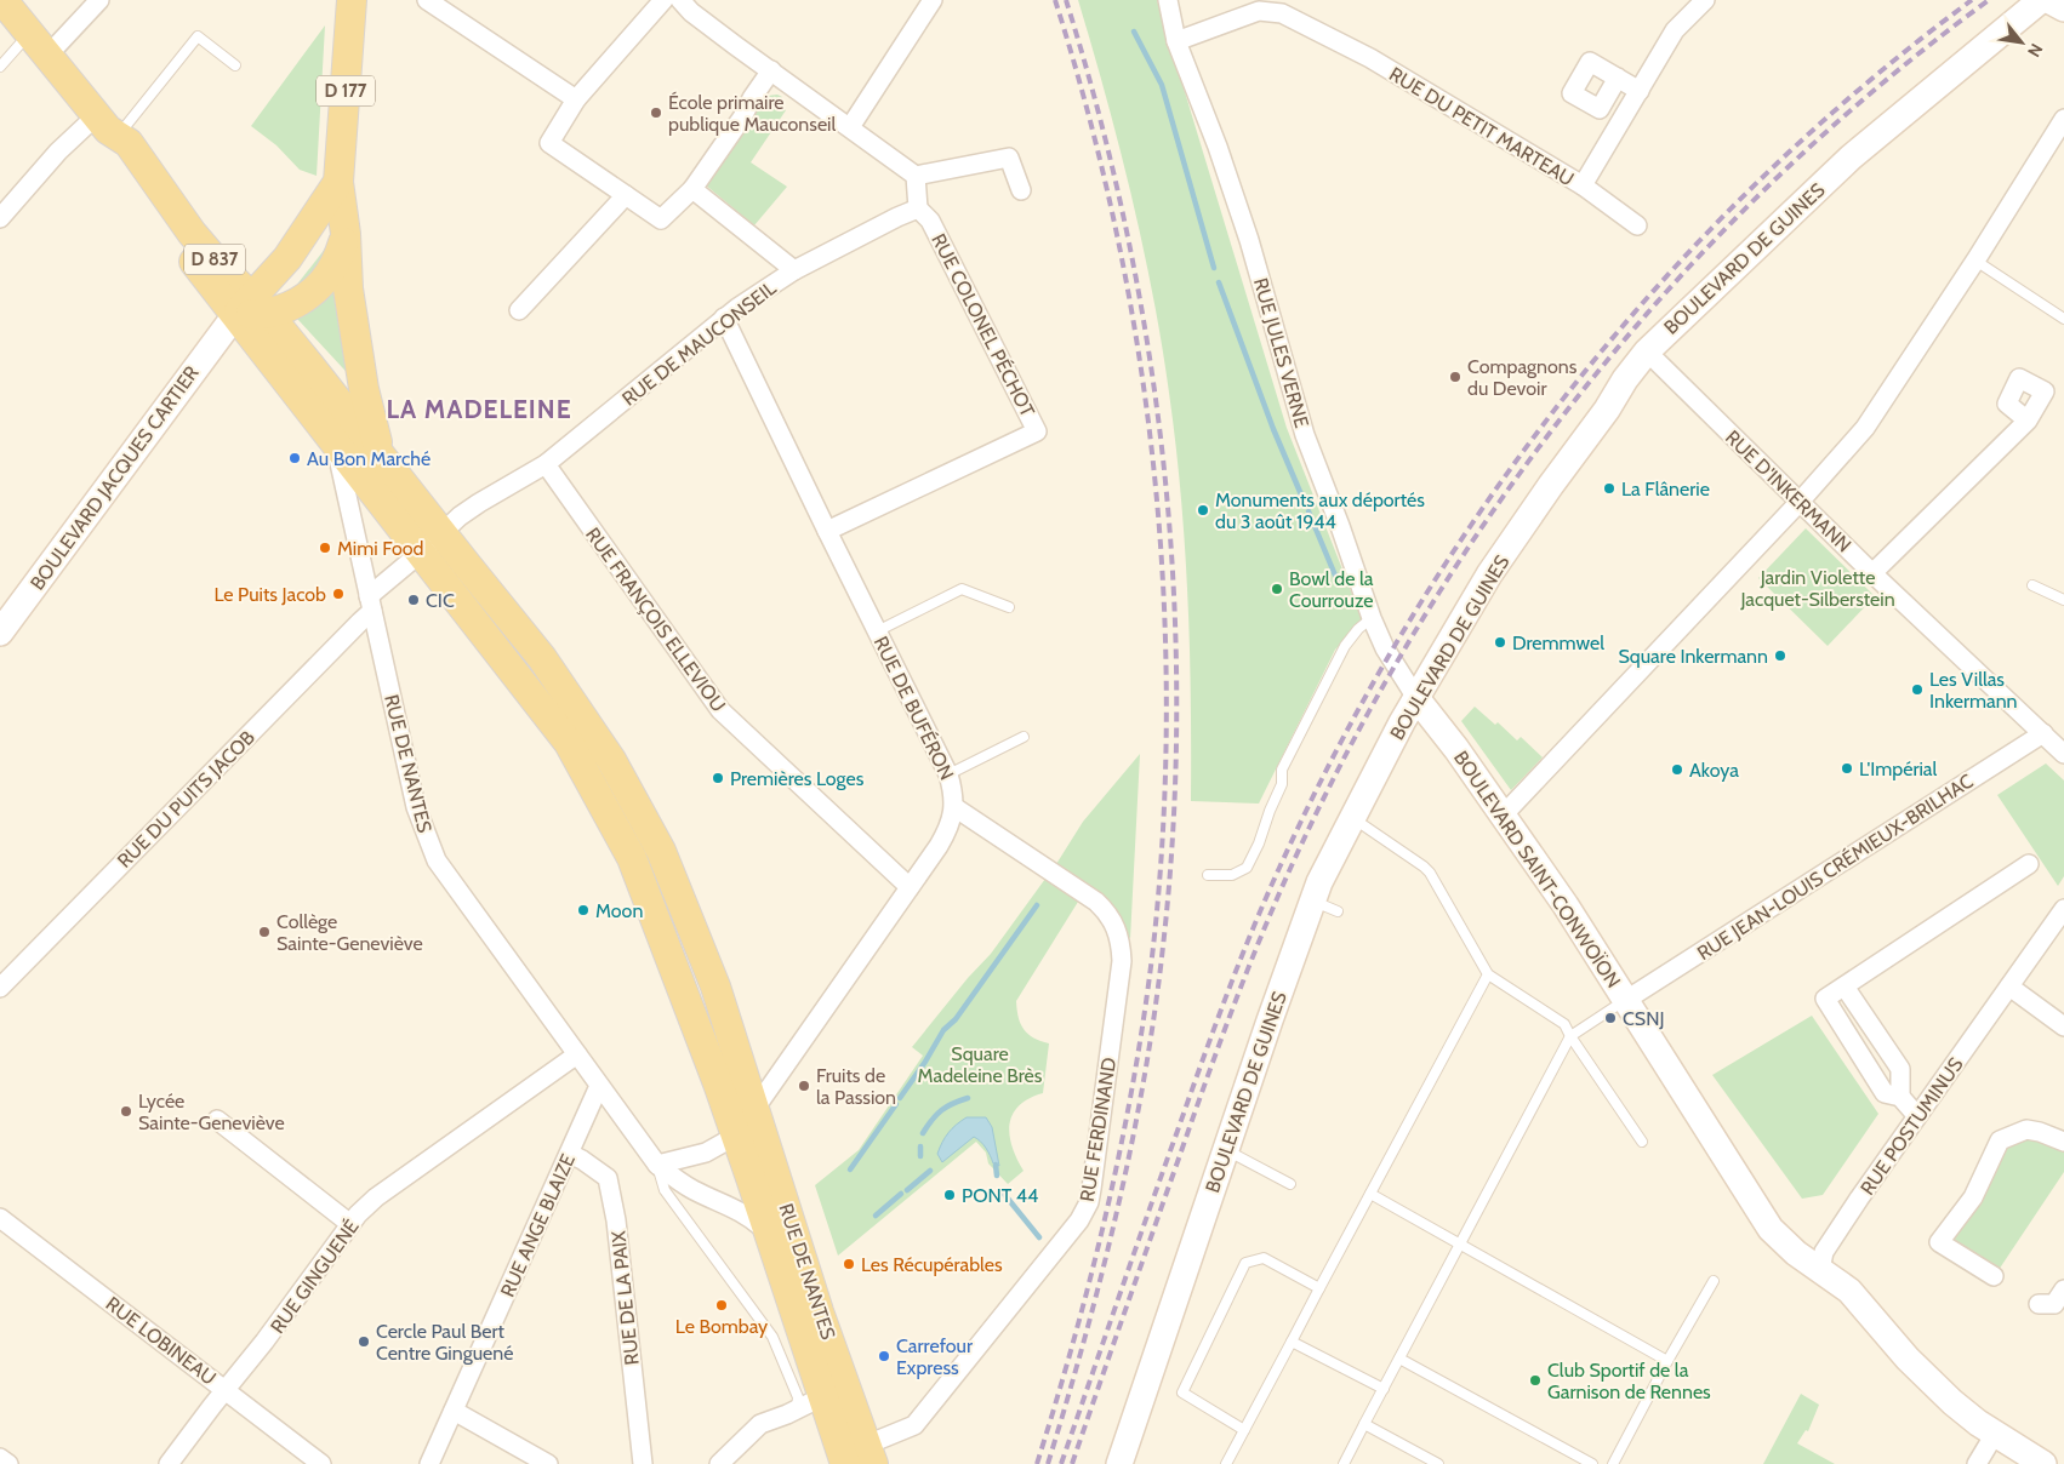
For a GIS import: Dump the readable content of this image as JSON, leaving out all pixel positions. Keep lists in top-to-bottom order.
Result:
{
  "streets": {
    "main road": ["D 177", "D 837", "RUE DE NANTES"],
    "street": [
      "RUE DU PETIT MARTEAU",
      "BOULEVARD DE GUINES",
      "RUE COLONEL PÉCHOT",
      "RUE DE MAUCONSEIL",
      "RUE JULES VERNE",
      "BOULEVARD JACQUES CARTIER",
      "RUE D'INKERMANN",
      "RUE FRANÇOIS ELLEVIOU",
      "RUE DE BUFÉRON",
      "RUE DU PUITS JACOB",
      "RUE JEAN-LOUIS CRÉMIEUX-BRILHAC",
      "BOULEVARD SAINT-CONWOÏON",
      "RUE POSTUMINUS",
      "RUE FERDINAND",
      "RUE ANGE BLAIZE",
      "RUE GINGUENÉ",
      "RUE DE LA PAIX",
      "RUE LOBINEAU"
    ]
  },
  "crossings": [
    ["D 177", "BOULEVARD JACQUES CARTIER"],
    ["D 177", "RUE DE NANTES"],
    ["RUE DU PETIT MARTEAU", "RUE JULES VERNE"],
    ["BOULEVARD DE GUINES", "RUE JULES VERNE"],
    ["BOULEVARD DE GUINES", "RUE D'INKERMANN"],
    ["BOULEVARD DE GUINES", "BOULEVARD SAINT-CONWOÏON"],
    ["RUE COLONEL PÉCHOT", "RUE DE MAUCONSEIL"],
    ["RUE COLONEL PÉCHOT", "RUE DE BUFÉRON"],
    ["RUE DE MAUCONSEIL", "RUE FRANÇOIS ELLEVIOU"],
    ["RUE DE MAUCONSEIL", "RUE DE BUFÉRON"],
    ["RUE DE MAUCONSEIL", "RUE DE NANTES"],
    ["RUE DE MAUCONSEIL", "RUE DU PUITS JACOB"],
    ["RUE JULES VERNE", "BOULEVARD SAINT-CONWOÏON"],
    ["BOULEVARD JACQUES CARTIER", "RUE DE NANTES"],
    ["RUE D'INKERMANN", "RUE JEAN-LOUIS CRÉMIEUX-BRILHAC"],
    ["RUE FRANÇOIS ELLEVIOU", "RUE DE BUFÉRON"],
    ["RUE DE BUFÉRON", "RUE DE NANTES"],
    ["RUE DE BUFÉRON", "RUE FERDINAND"],
    ["RUE DE NANTES", "RUE DU PUITS JACOB"],
    ["RUE DE NANTES", "RUE FERDINAND"],
    ["RUE DE NANTES", "RUE ANGE BLAIZE"],
    ["RUE DE NANTES", "RUE GINGUENÉ"],
    ["RUE JEAN-LOUIS CRÉMIEUX-BRILHAC", "BOULEVARD SAINT-CONWOÏON"],
    ["BOULEVARD SAINT-CONWOÏON", "RUE POSTUMINUS"],
    ["RUE ANGE BLAIZE", "RUE DE LA PAIX"],
    ["RUE GINGUENÉ", "RUE LOBINEAU"]
  ],
  "districts": ["LA MADELEINE"],
  "parks": ["Jardin Violette Jacquet-Silberstein", "Square Madeleine Brès"],
  "places": [
    "École primaire publique Mauconseil",
    "Compagnons du Devoir",
    "Au Bon Marché",
    "La Flânerie",
    "Monuments aux déportés du 3 août 1944",
    "Mimi Food",
    "Bowl de la Courrouze",
    "Le Puits Jacob",
    "CIC",
    "Dremmwel",
    "Square Inkermann",
    "Les Villas Inkermann",
    "L'Impérial",
    "Akoya",
    "Premières Loges",
    "Moon",
    "Collège Sainte-Geneviève",
    "CSNJ",
    "Fruits de la Passion",
    "Lycée Sainte-Geneviève",
    "PONT 44",
    "Les Récupérables",
    "Le Bombay",
    "Cercle Paul Bert Centre Ginguené",
    "Carrefour Express",
    "Club Sportif de la Garnison de Rennes"
  ],
  "north": "bottom right"
}
